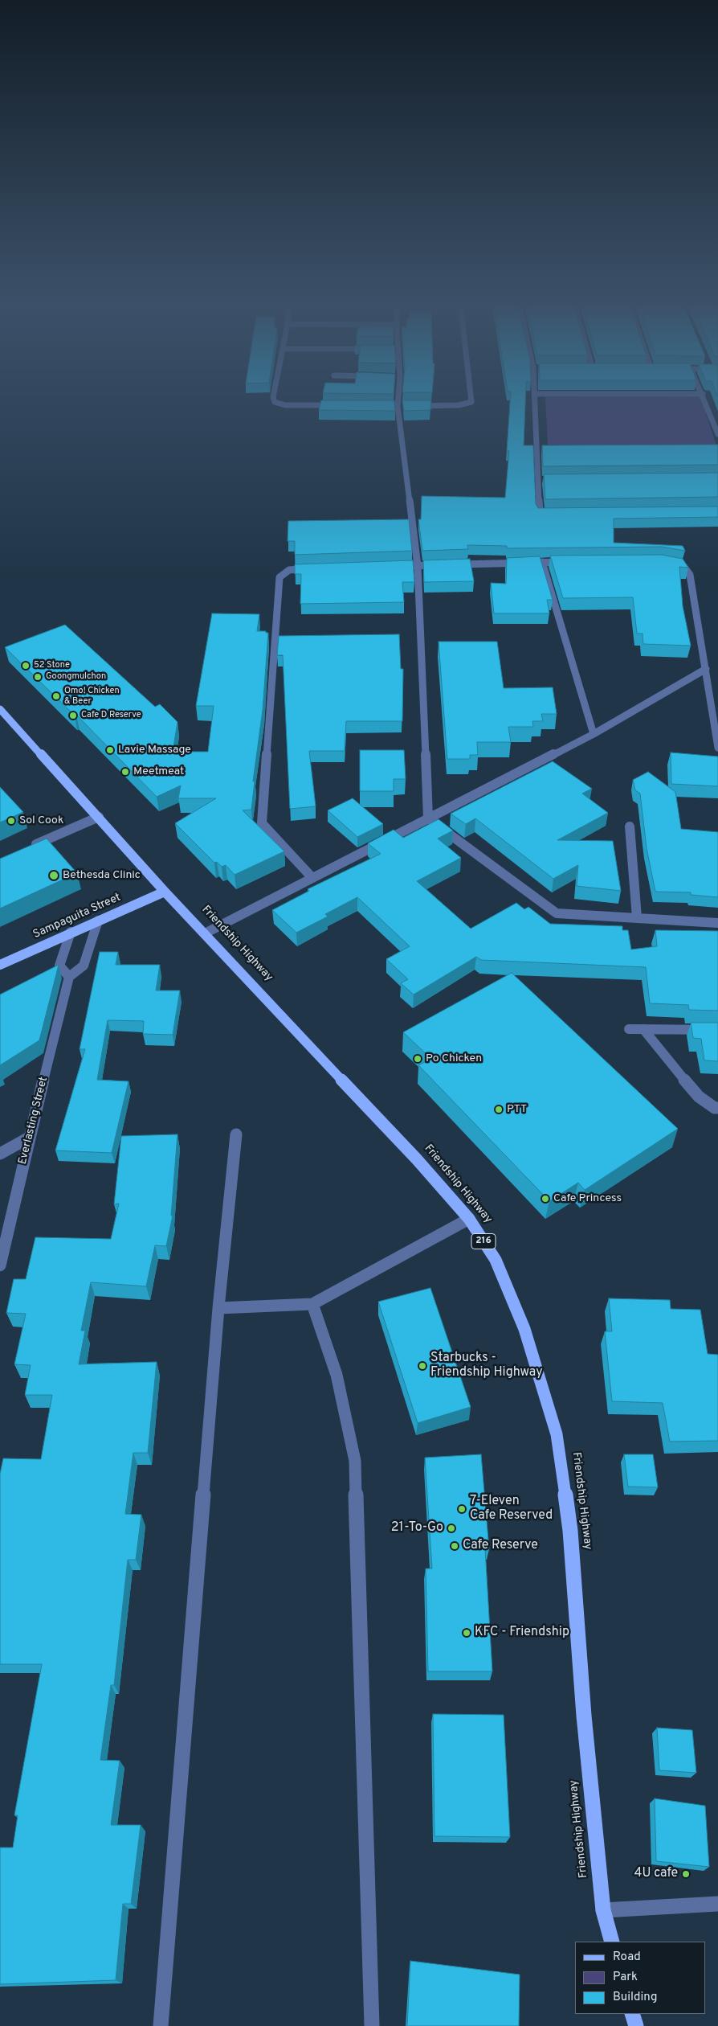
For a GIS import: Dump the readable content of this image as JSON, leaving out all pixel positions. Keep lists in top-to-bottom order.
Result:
{
  "streets": {
    "main road": ["Sampaguita Street", "Friendship Highway", "216"],
    "street": ["Everlasting Street"]
  },
  "crossings": [
    ["Sampaguita Street", "Friendship Highway"]
  ],
  "places": [
    "52 Stone",
    "Goongmulchon",
    "Omo! Chicken & Beer",
    "Cafe D Reserve",
    "Lavie Massage",
    "Meetmeat",
    "Sol Cook",
    "Bethesda Clinic",
    "Po Chicken",
    "PTT",
    "Cafe Princess",
    "Starbucks - Friendship Highway",
    "7-Eleven Cafe Reserved",
    "21-To-Go",
    "Cafe Reserve",
    "KFC - Friendship",
    "4U cafe"
  ],
  "legend": ["Road", "Park", "Building"]
}
